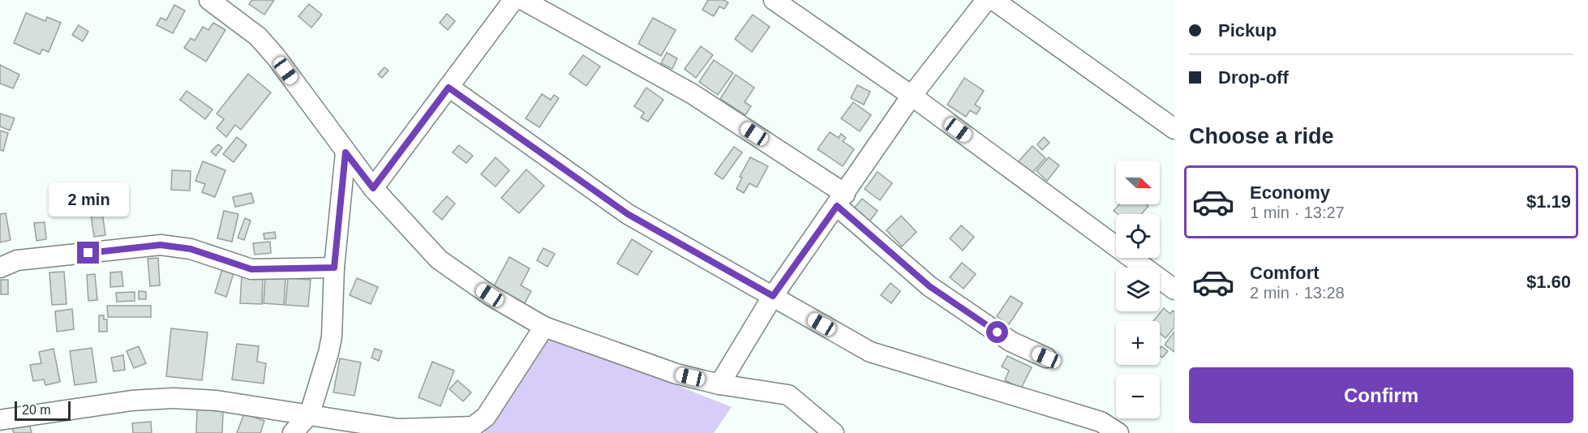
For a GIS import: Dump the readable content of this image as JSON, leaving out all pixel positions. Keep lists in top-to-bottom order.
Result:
{
  "scale_bar": "20 m",
  "north": "right",
  "page": {
    "banner": ["Pickup", "Drop-off"],
    "heading": "Choose a ride",
    "map_buttons": ["+", "−"],
    "list": [
      {
        "name": "Economy",
        "note": "1 min · 13:27",
        "value": "$1.19"
      },
      {
        "name": "Comfort",
        "note": "2 min · 13:28",
        "value": "$1.60"
      }
    ],
    "bubble": "2 min",
    "buttons": "Confirm",
    "scale": "20 m"
  }
}
